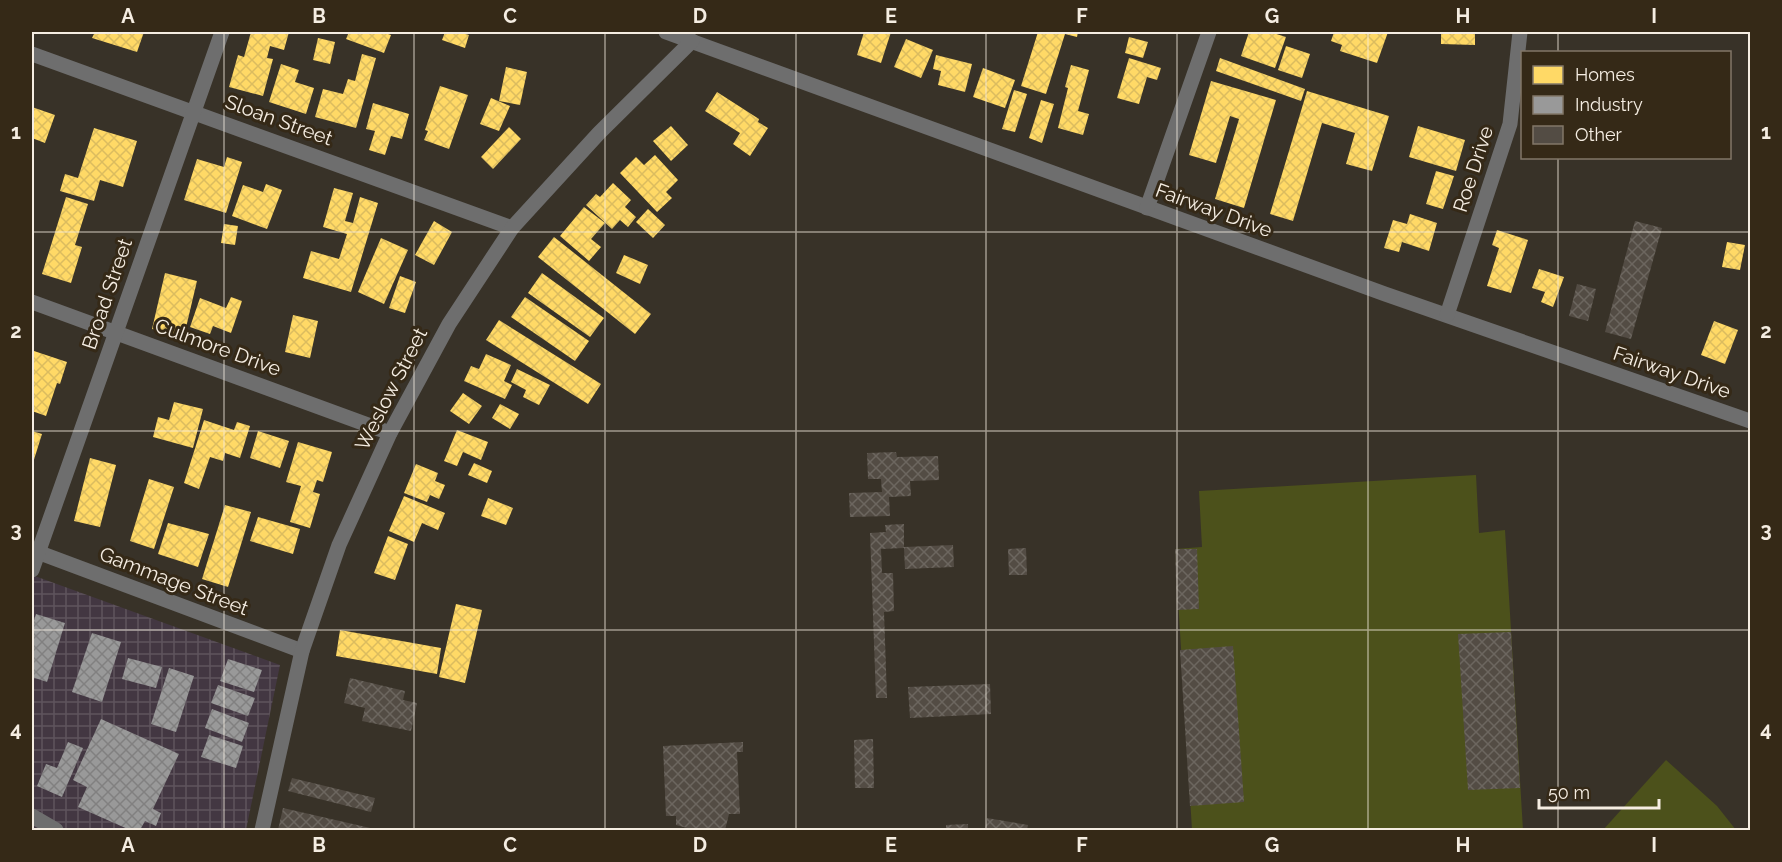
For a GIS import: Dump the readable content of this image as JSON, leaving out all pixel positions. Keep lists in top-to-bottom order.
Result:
{
  "streets": {
    "street": [
      "Sloan Street",
      "Roe Drive",
      "Fairway Drive",
      "Broad Street",
      "Culmore Drive",
      "Weslow Street",
      "Gammage Street"
    ]
  },
  "crossings": [
    ["Sloan Street", "Broad Street"],
    ["Sloan Street", "Weslow Street"],
    ["Roe Drive", "Fairway Drive"],
    ["Fairway Drive", "Weslow Street"],
    ["Broad Street", "Culmore Drive"],
    ["Broad Street", "Gammage Street"],
    ["Culmore Drive", "Weslow Street"],
    ["Weslow Street", "Gammage Street"]
  ],
  "legend": ["Homes", "Industry", "Other"],
  "scale_bar": "50 m",
  "grid": {
    "columns": [
      "A",
      "B",
      "C",
      "D",
      "E",
      "F",
      "G",
      "H",
      "I"
    ],
    "rows": [
      "1",
      "2",
      "3",
      "4"
    ]
  }
}
